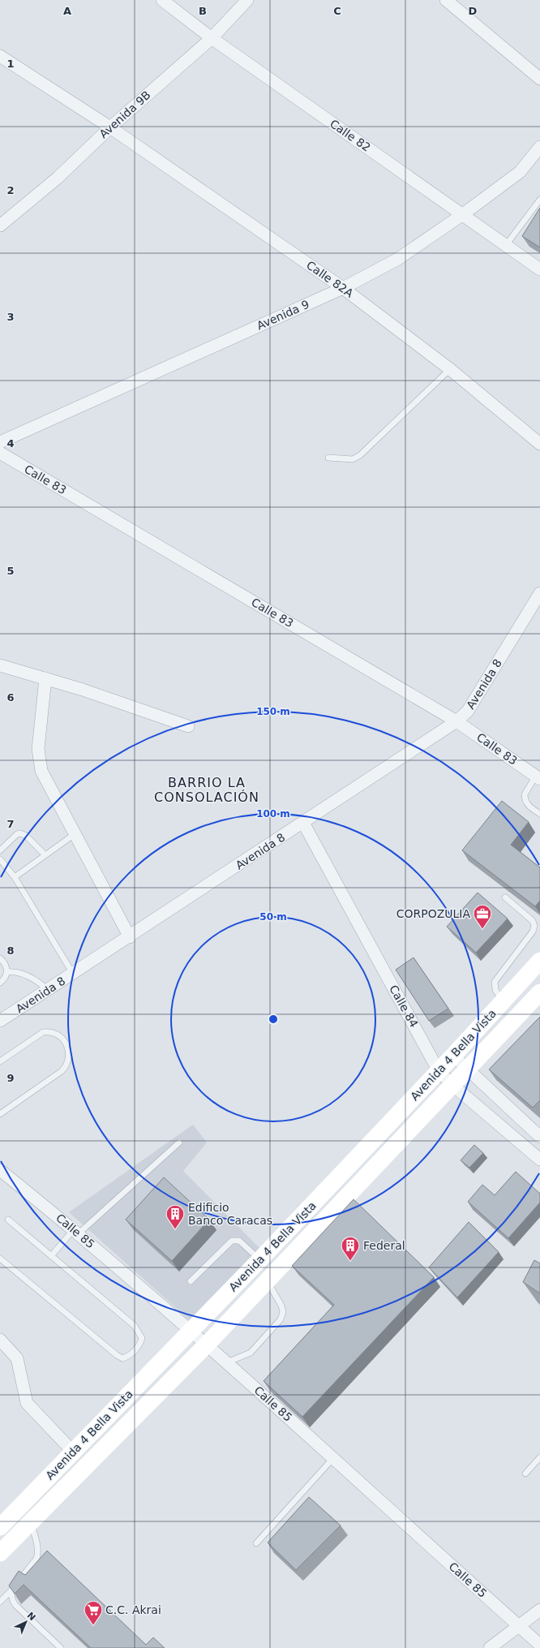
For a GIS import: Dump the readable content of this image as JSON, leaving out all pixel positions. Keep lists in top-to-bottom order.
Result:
{
  "streets": {
    "street": [
      "Avenida 9B",
      "Calle 82",
      "Calle 82A",
      "Avenida 9",
      "Calle 83",
      "Avenida 8",
      "Calle 84",
      "Avenida 4 Bella Vista",
      "Calle 85"
    ]
  },
  "crossings": [
    ["Avenida 9B", "Calle 82"],
    ["Avenida 9B", "Calle 82A"],
    ["Calle 82", "Avenida 9"],
    ["Calle 82A", "Avenida 9"],
    ["Calle 83", "Avenida 8"],
    ["Avenida 8", "Calle 84"],
    ["Calle 84", "Avenida 4 Bella Vista"],
    ["Avenida 4 Bella Vista", "Calle 85"]
  ],
  "districts": ["BARRIO LA CONSOLACIÓN"],
  "places": {
    "office": ["CORPOZULIA"],
    "building": ["Edificio Banco Caracas", "Federal"],
    "supermarket": ["C.C. Akrai"]
  },
  "north": "top right",
  "grid": {
    "columns": [
      "A",
      "B",
      "C",
      "D"
    ],
    "rows": [
      "1",
      "2",
      "3",
      "4",
      "5",
      "6",
      "7",
      "8",
      "9"
    ]
  },
  "rings": ["150 m", "100 m", "50 m"]
}
